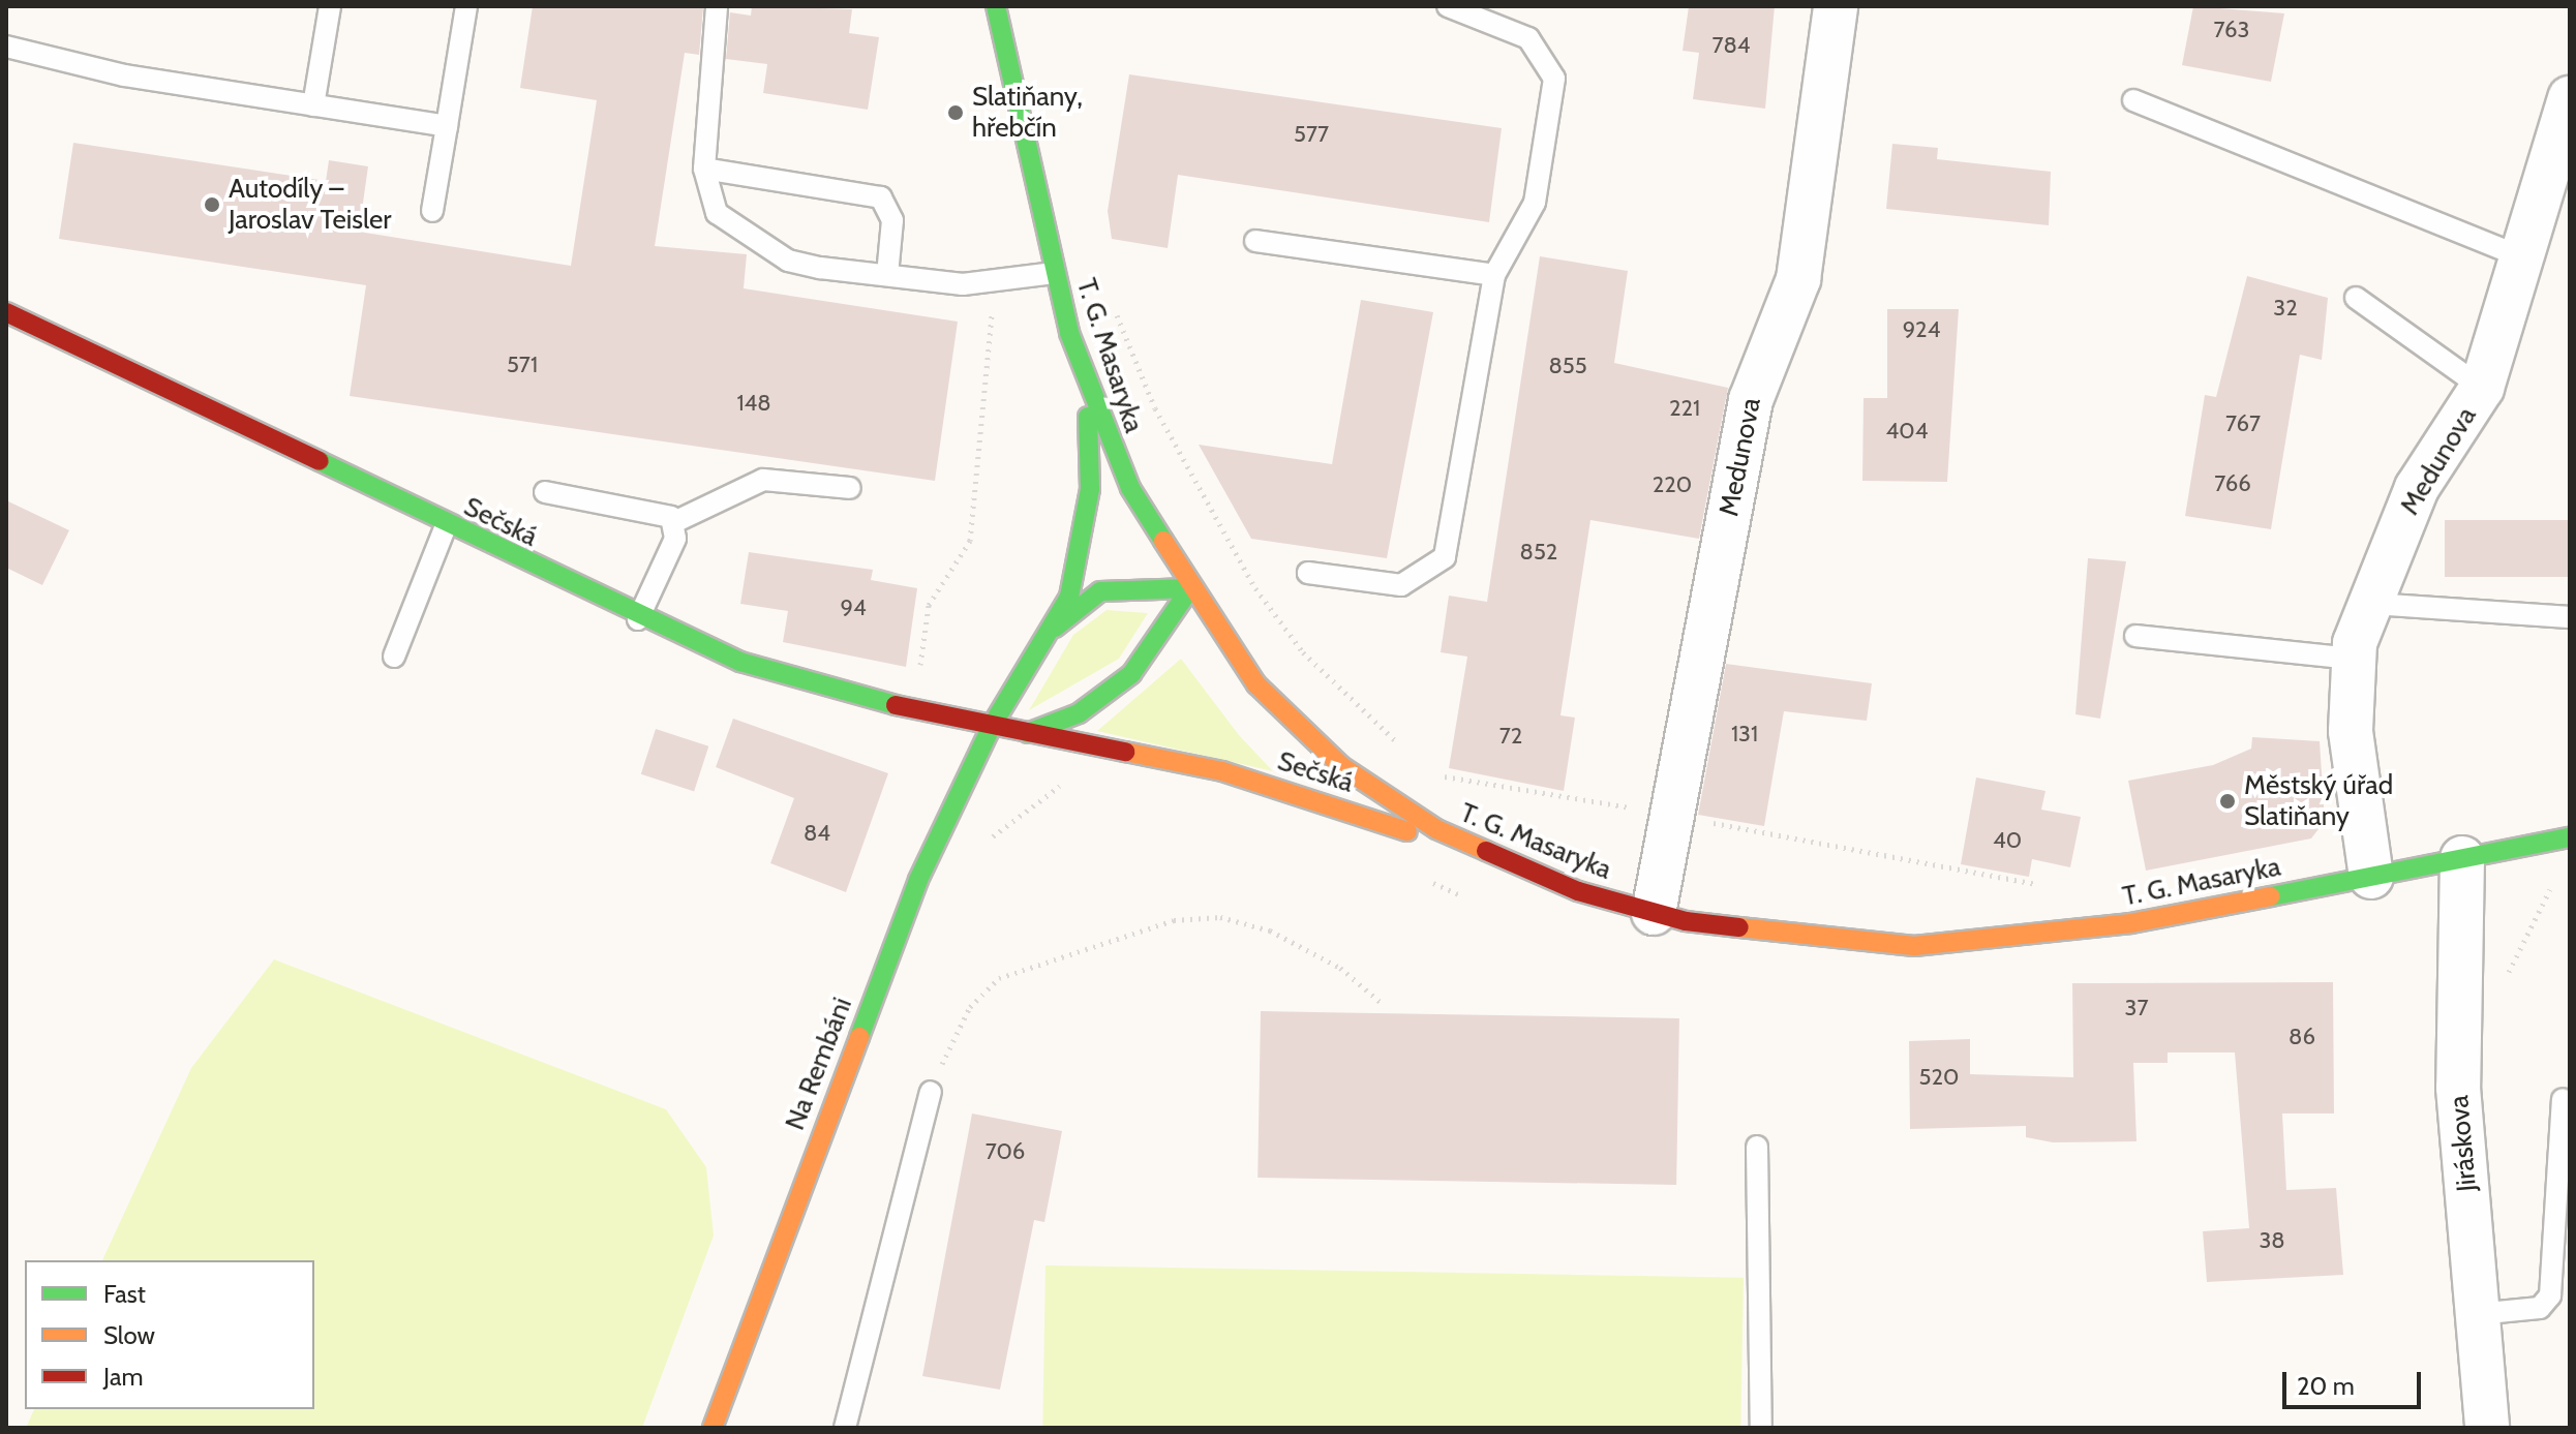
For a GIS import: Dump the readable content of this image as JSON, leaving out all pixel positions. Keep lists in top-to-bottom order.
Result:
{
  "streets": {
    "street": [
      "T. G. Masaryka",
      "Medunova",
      "Sečská",
      "Na Rembáni",
      "Jiráskova"
    ]
  },
  "crossings": [
    ["T. G. Masaryka", "Medunova"],
    ["T. G. Masaryka", "Sečská"],
    ["T. G. Masaryka", "Jiráskova"],
    ["Sečská", "Na Rembáni"]
  ],
  "places": ["Slatiňany, hřebčín", "Autodíly – Jaroslav Teisler", "Městský úřad Slatiňany"],
  "house_numbers": [
    "763",
    "784",
    "577",
    "32",
    "924",
    "571",
    "855",
    "148",
    "221",
    "767",
    "404",
    "766",
    "220",
    "852",
    "94",
    "131",
    "72",
    "84",
    "40",
    "37",
    "86",
    "520",
    "706",
    "38"
  ],
  "legend": ["Fast", "Slow", "Jam"],
  "scale_bar": "20 m"
}
